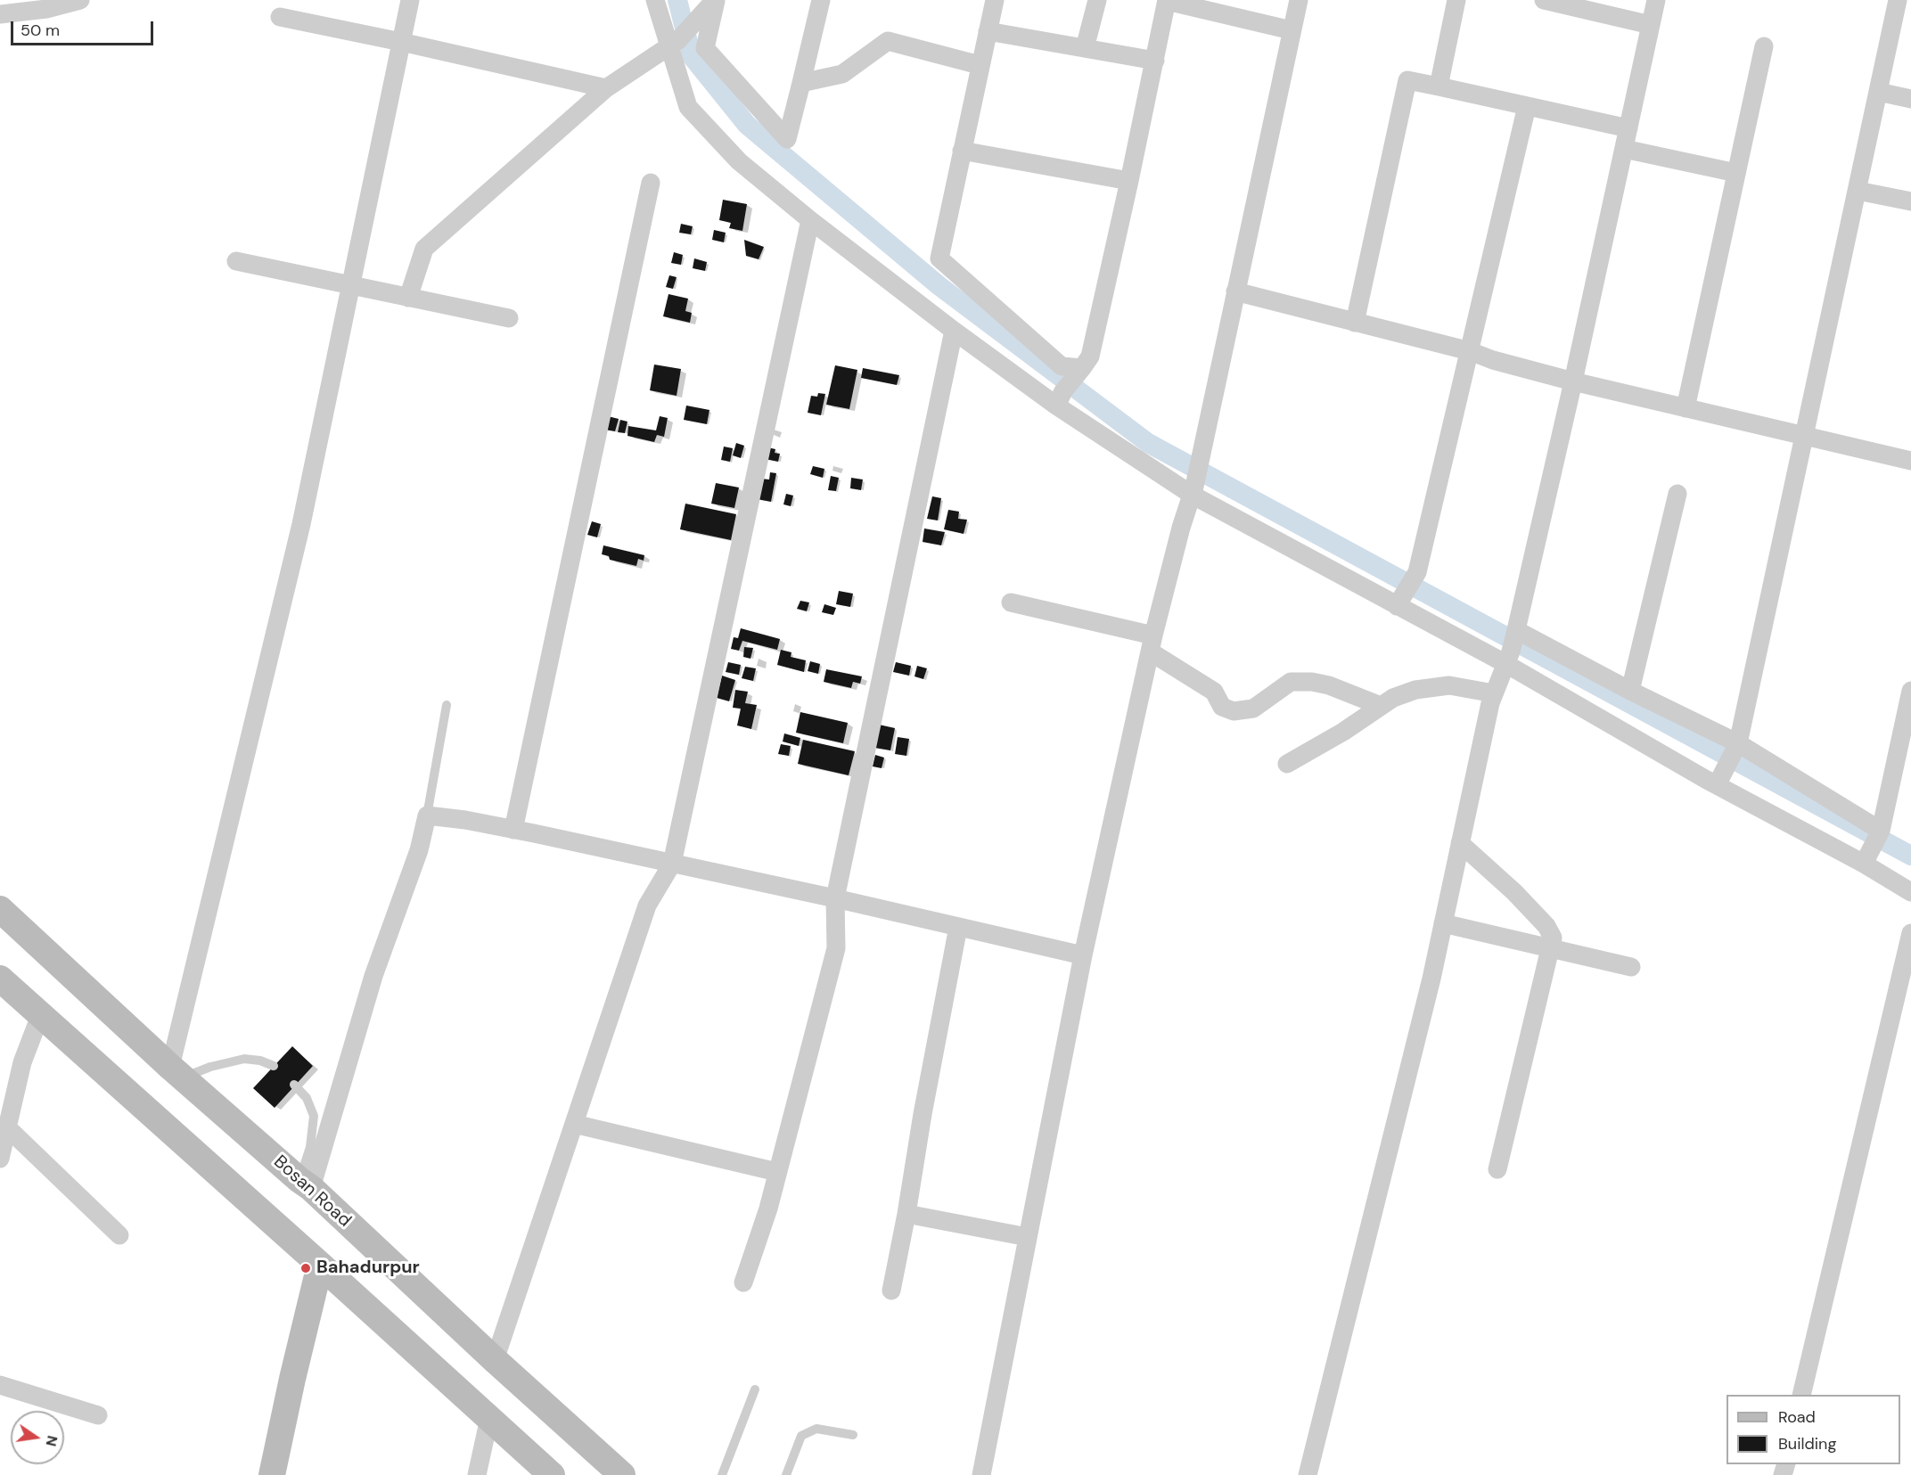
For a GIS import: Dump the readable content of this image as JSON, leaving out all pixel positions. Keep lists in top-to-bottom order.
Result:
{
  "streets": {
    "main road": ["Bosan Road"]
  },
  "places": ["Bahadurpur"],
  "legend": ["Road", "Building"],
  "scale_bar": "50 m",
  "north": "right"
}
